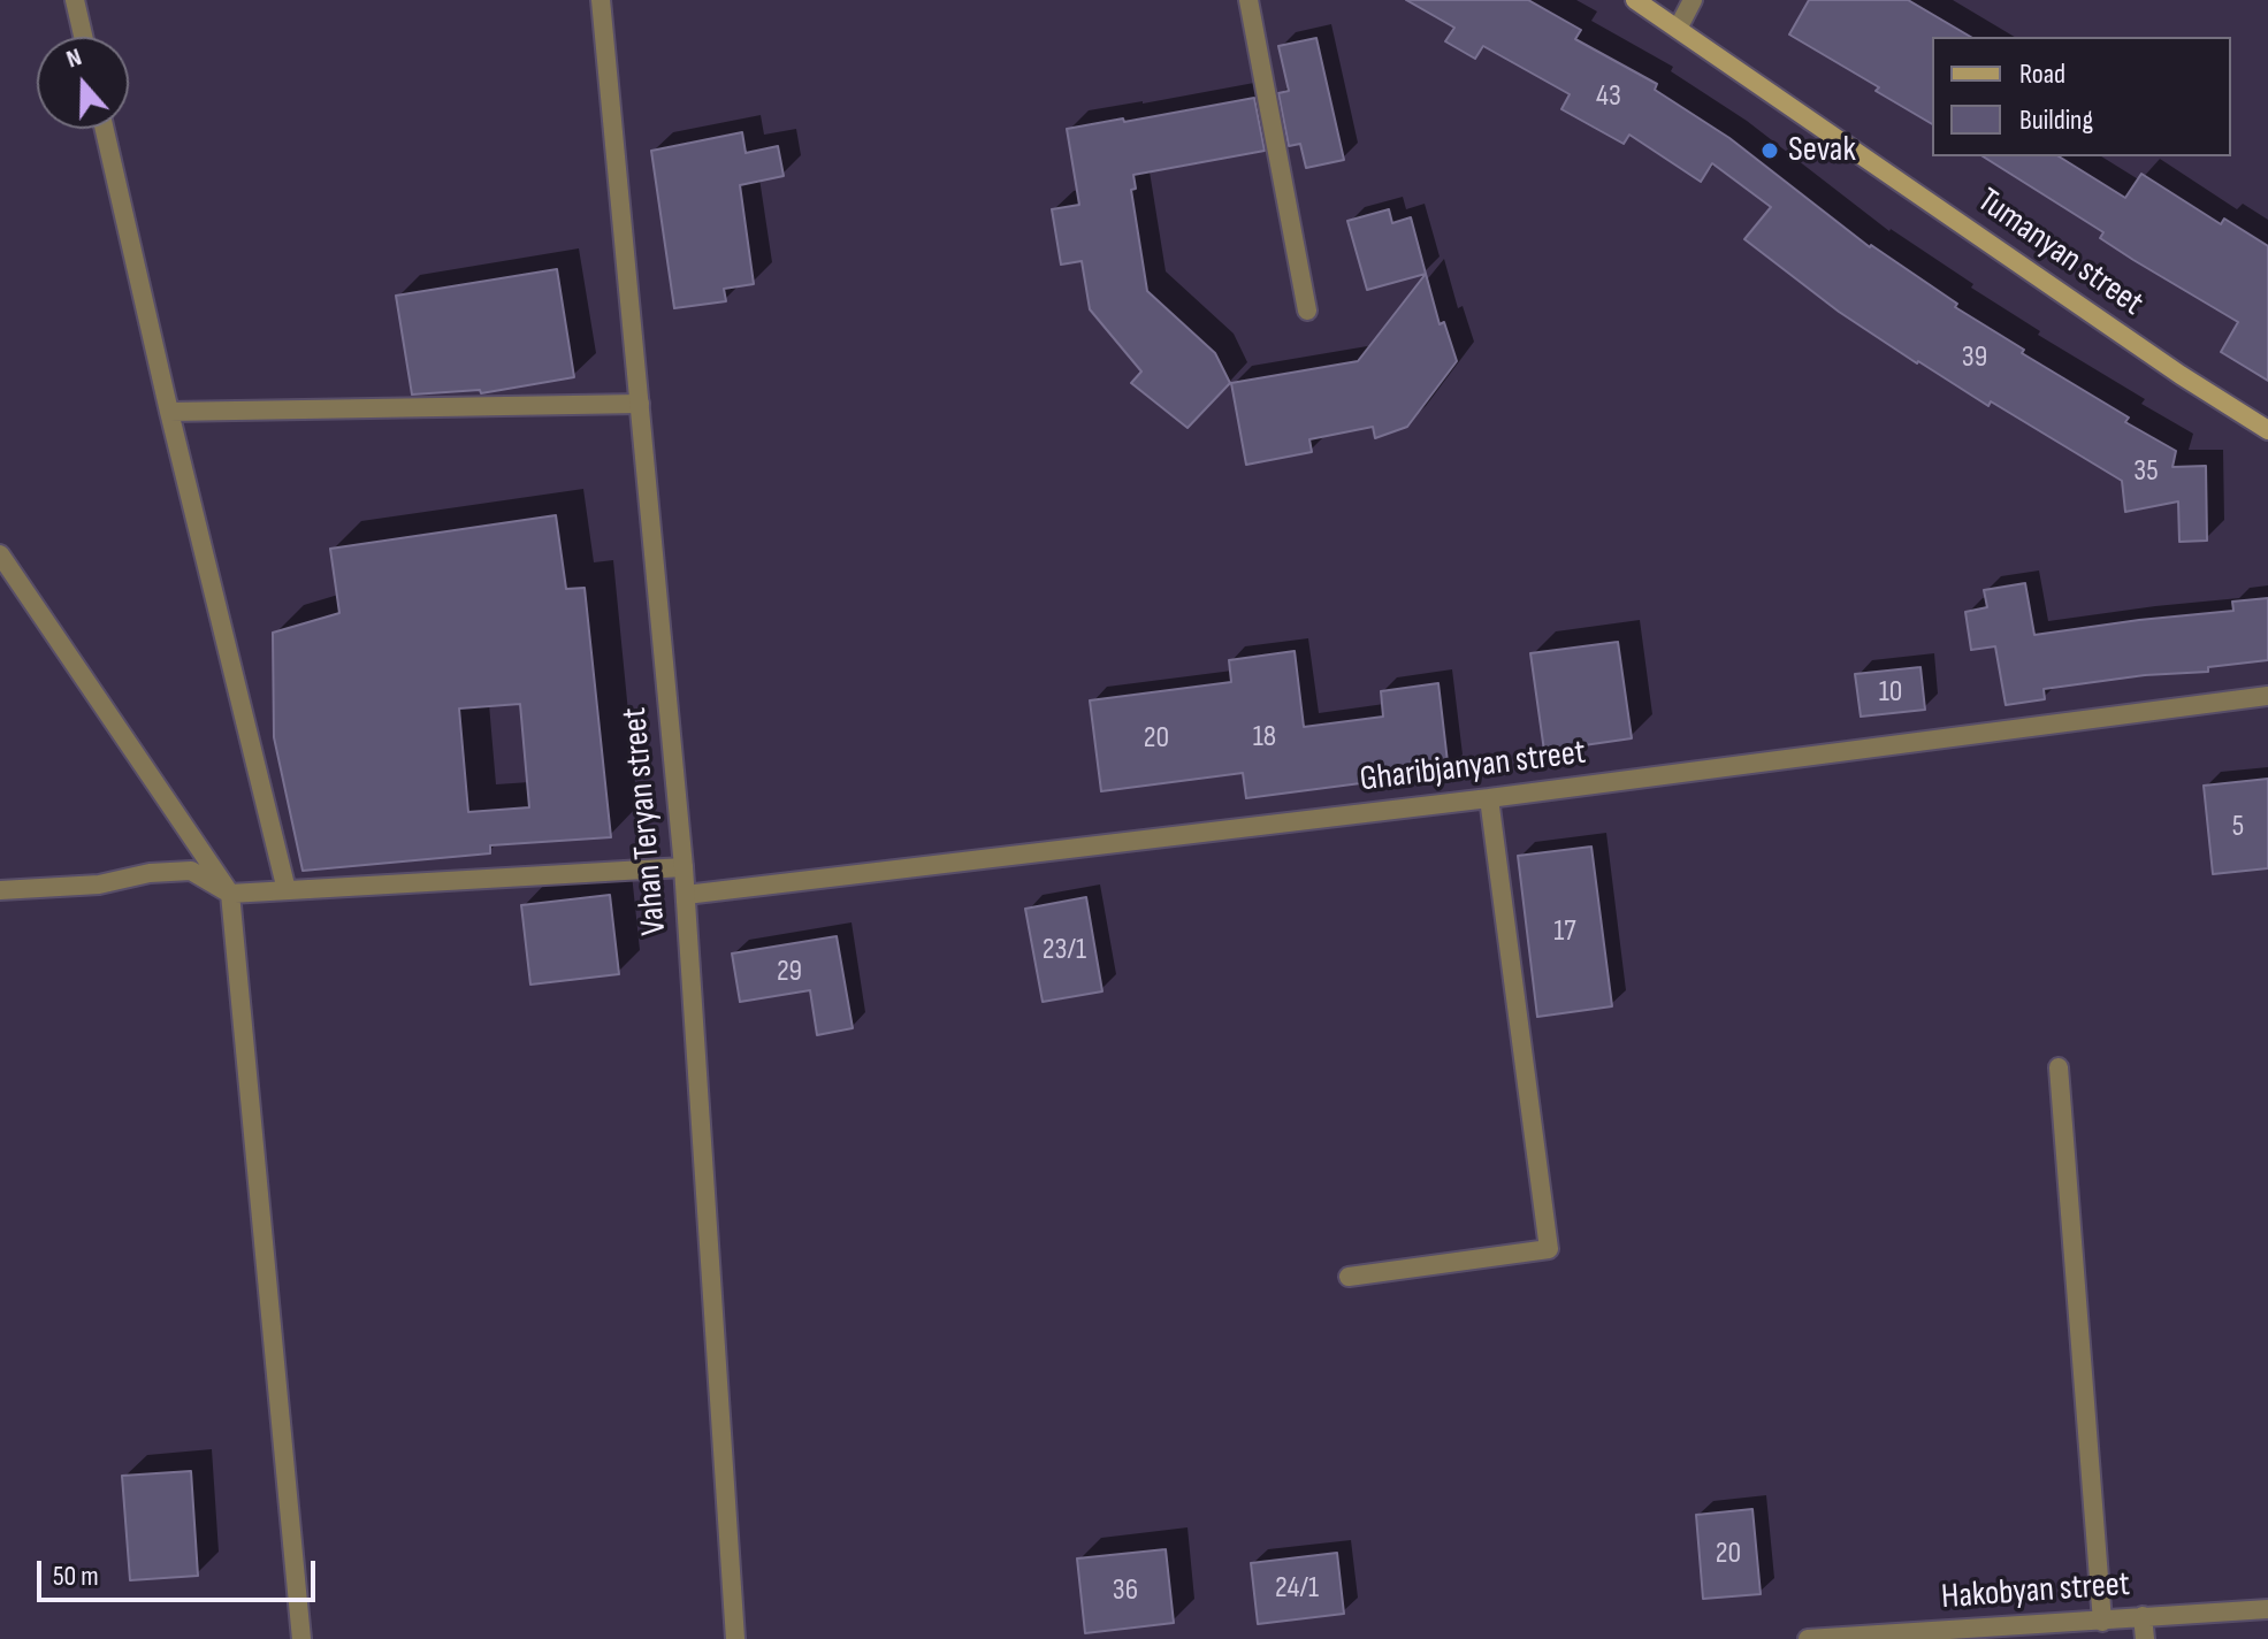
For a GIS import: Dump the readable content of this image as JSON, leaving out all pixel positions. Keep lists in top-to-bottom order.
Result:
{
  "streets": {
    "main road": ["Tumanyan street"],
    "street": ["Gharibjanyan street", "Vahan Teryan street", "Hakobyan street"]
  },
  "crossings": [
    ["Gharibjanyan street", "Vahan Teryan street"]
  ],
  "places": ["Sevak"],
  "house_numbers": [
    "43",
    "39",
    "35",
    "10",
    "18",
    "20",
    "5",
    "17",
    "23/1",
    "29",
    "20",
    "24/1",
    "36"
  ],
  "legend": ["Road", "Building"],
  "scale_bar": "50 m",
  "north": "top"
}
